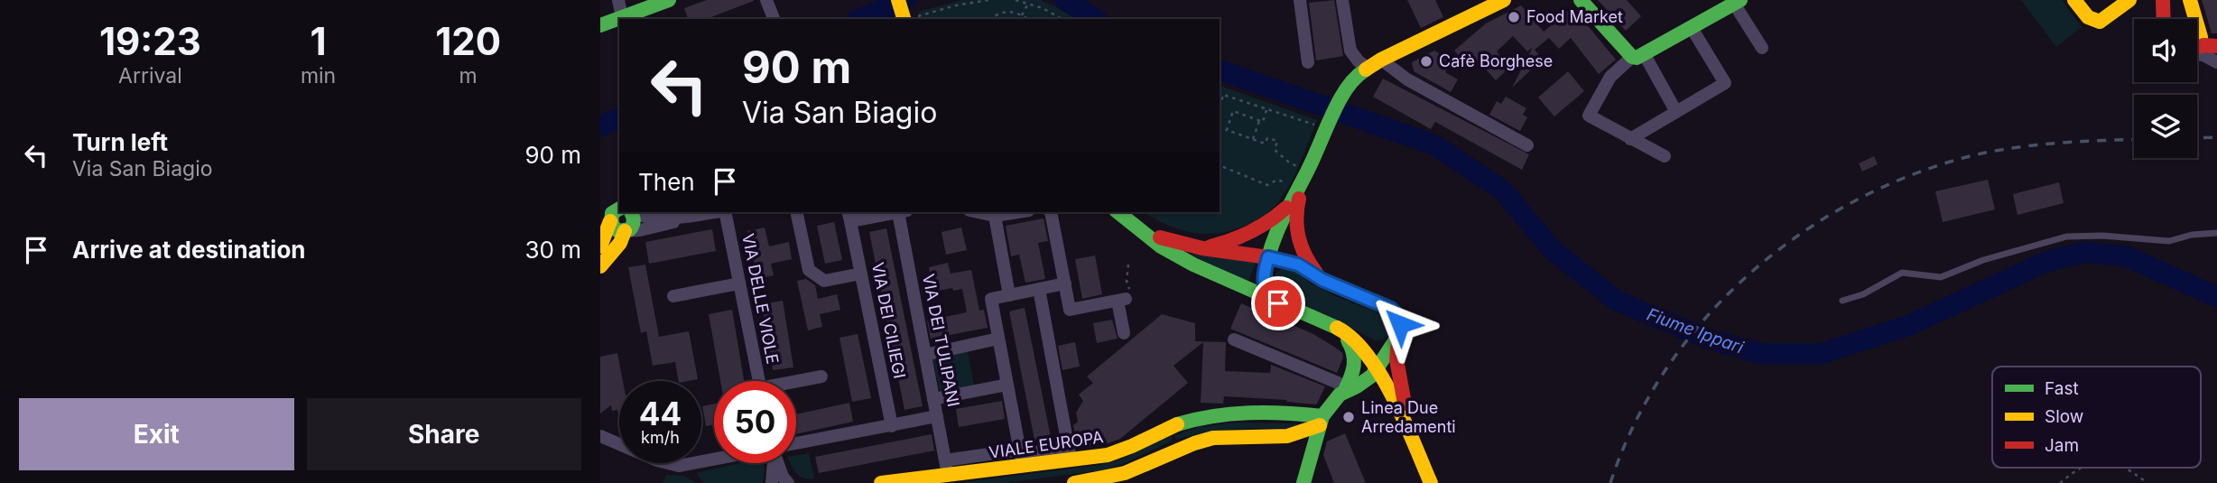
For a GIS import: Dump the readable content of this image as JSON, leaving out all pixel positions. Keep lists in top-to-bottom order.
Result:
{
  "streets": {
    "main road": ["VIALE EUROPA"],
    "street": ["VIA DELLE VIOLE", "VIA DEI CILIEGI", "VIA DEI TULIPANI"]
  },
  "crossings": [
    ["VIA DEI TULIPANI", "VIALE EUROPA"]
  ],
  "water": ["Fiume Ippari"],
  "places": ["Food Market", "Cafè Borghese", "Linea Due Arredamenti"],
  "legend": ["Fast", "Slow", "Jam"],
  "page": {
    "eta": [
      "19:23",
      "Arrival",
      "1",
      "min",
      "120",
      "m"
    ],
    "turn": ["90 m", "Via San Biagio"],
    "list": [
      {
        "name": "Turn left",
        "note": "Via San Biagio",
        "value": "90 m"
      },
      {
        "name": "Arrive at destination",
        "value": "30 m"
      }
    ],
    "then": "Then",
    "speed": "44 km/h",
    "limit": "50",
    "buttons": ["Exit", "Share"]
  }
}
